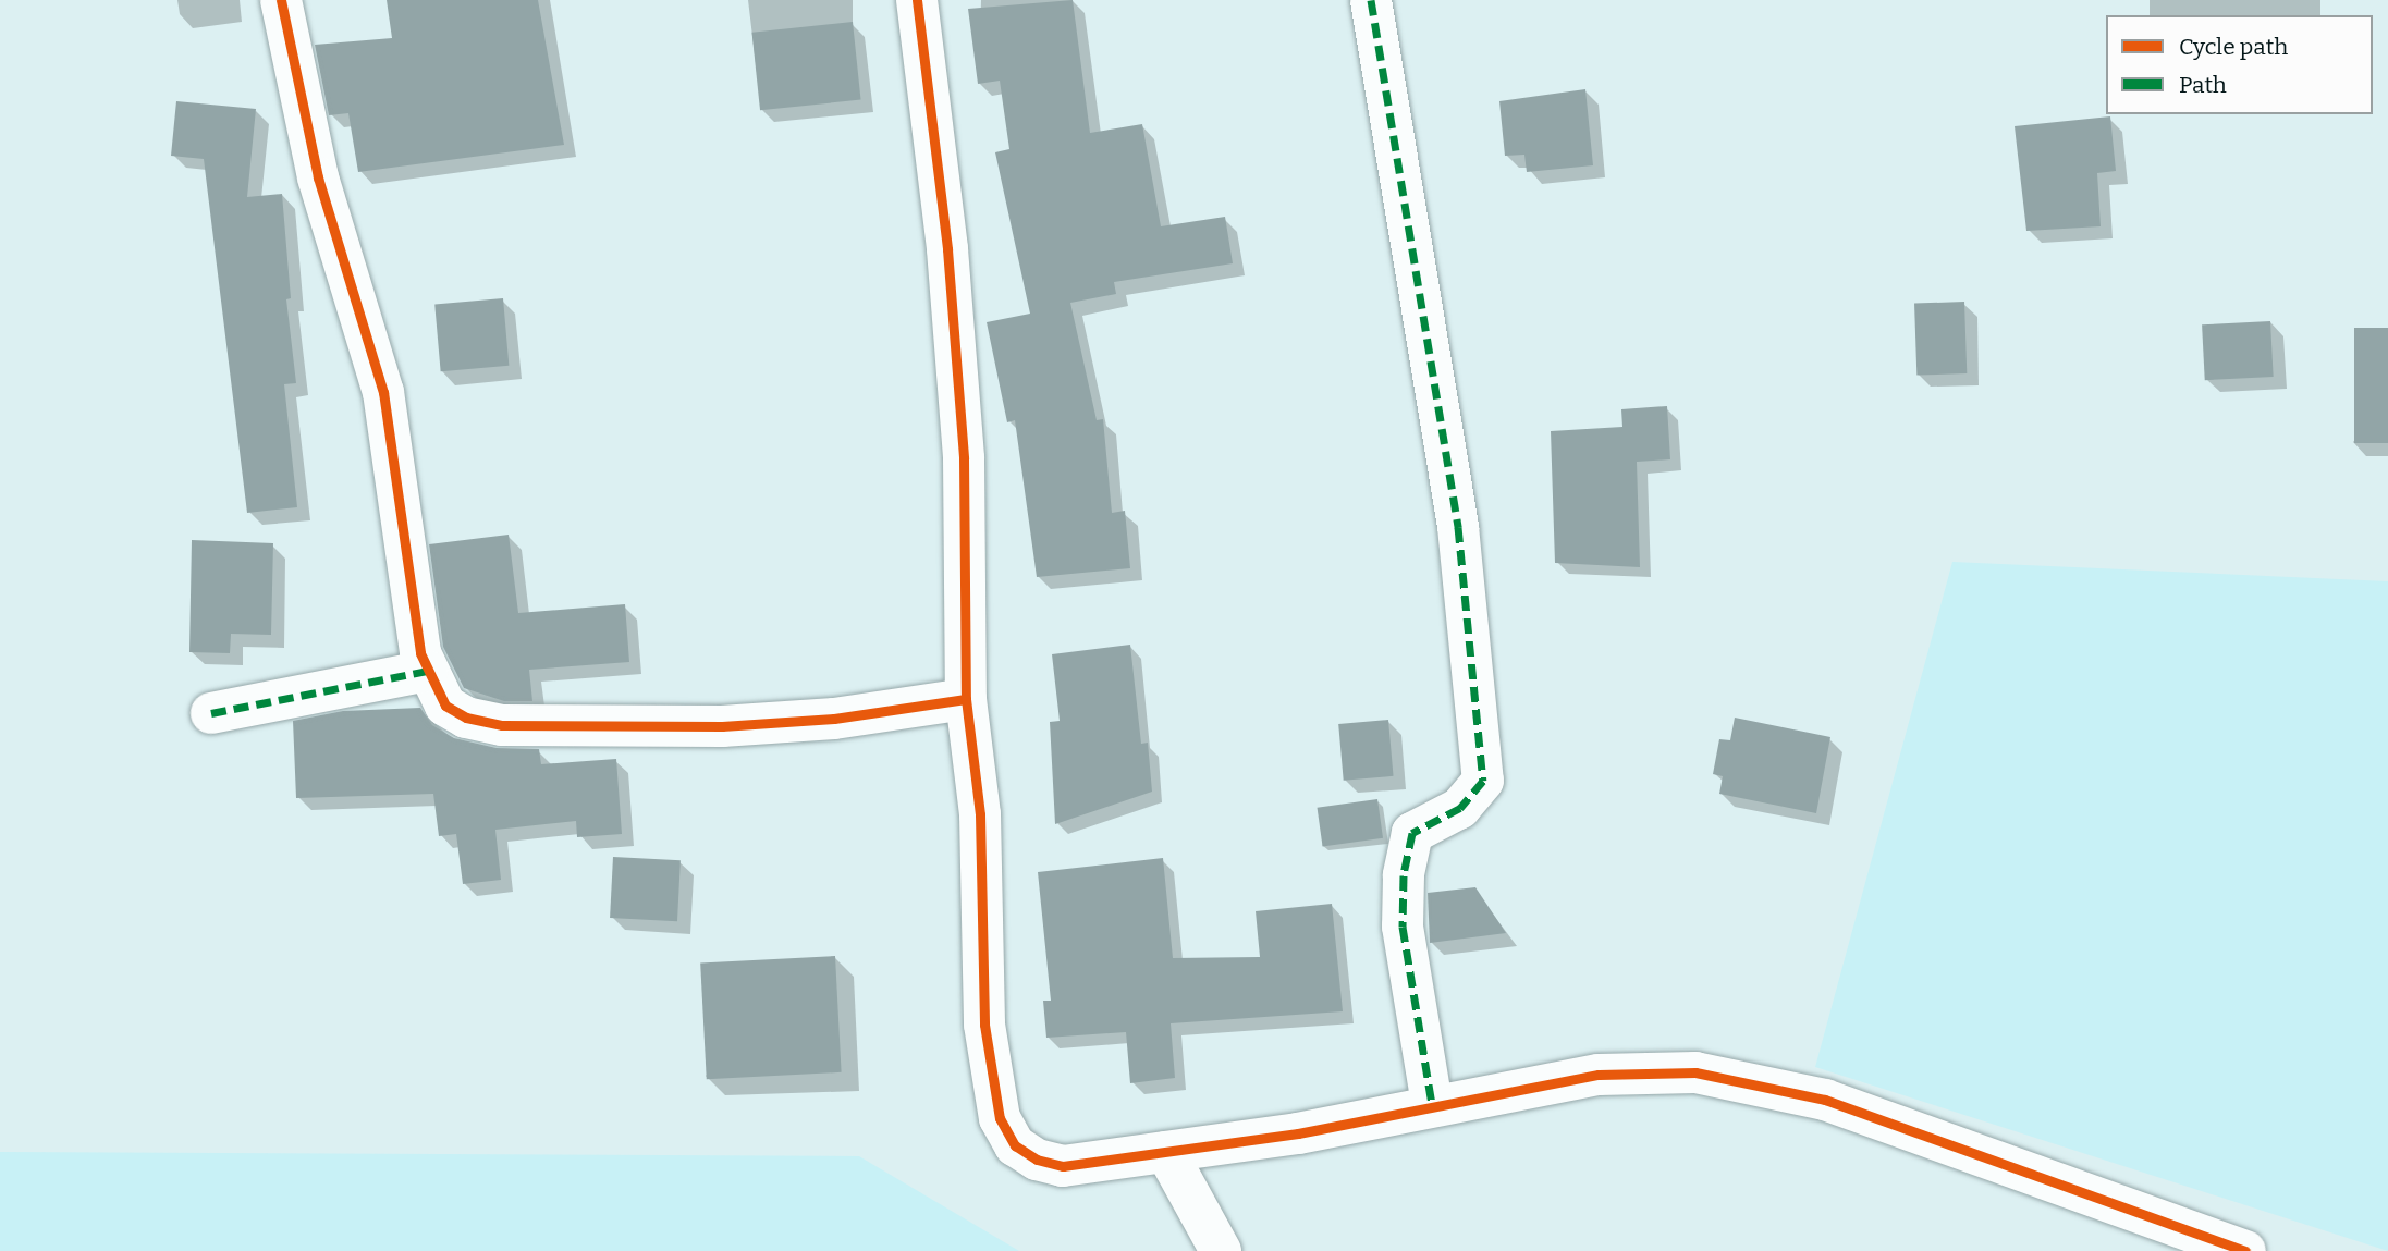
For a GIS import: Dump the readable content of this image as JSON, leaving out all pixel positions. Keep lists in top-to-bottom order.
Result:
{
  "legend": ["Cycle path", "Path"]
}
